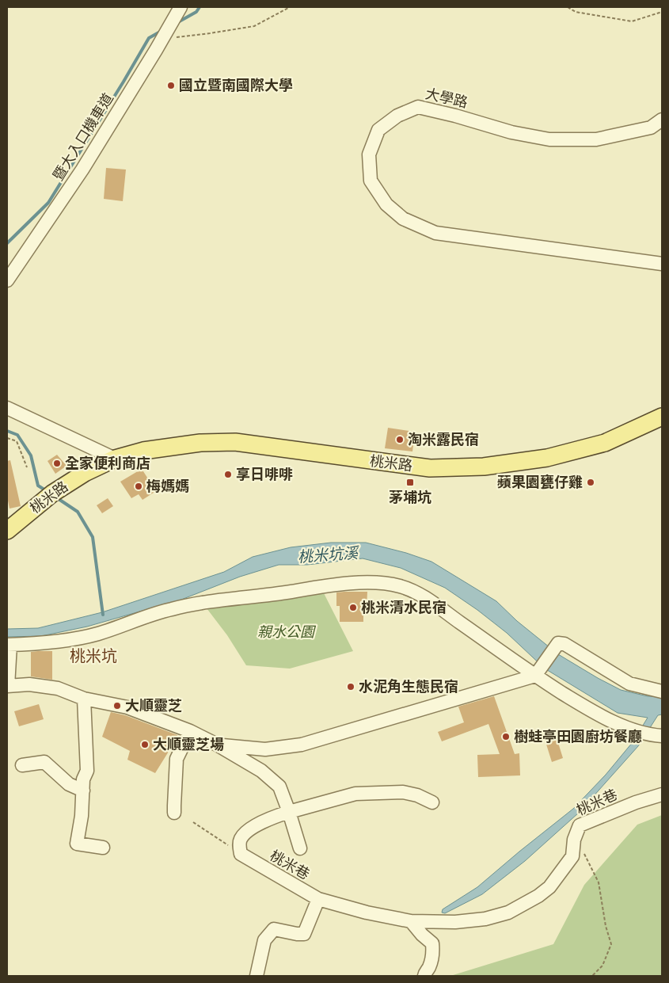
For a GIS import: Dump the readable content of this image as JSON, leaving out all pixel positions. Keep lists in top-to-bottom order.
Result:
{
  "streets": {
    "main road": ["桃米路"],
    "street": ["大學路", "暨大入口機車道", "桃米巷"]
  },
  "districts": ["桃米坑"],
  "water": ["桃米坑溪"],
  "parks": ["親水公園"],
  "places": {
    "other": [
      "國立暨南國際大學",
      "淘米露民宿",
      "全家便利商店",
      "享日啡啡",
      "蘋果園甕仔雞",
      "梅媽媽",
      "桃米清水民宿",
      "水泥角生態民宿",
      "大順靈芝",
      "樹蛙亭田園廚坊餐廳",
      "大順靈芝場"
    ],
    "transit": ["茅埔坑"]
  }
}
